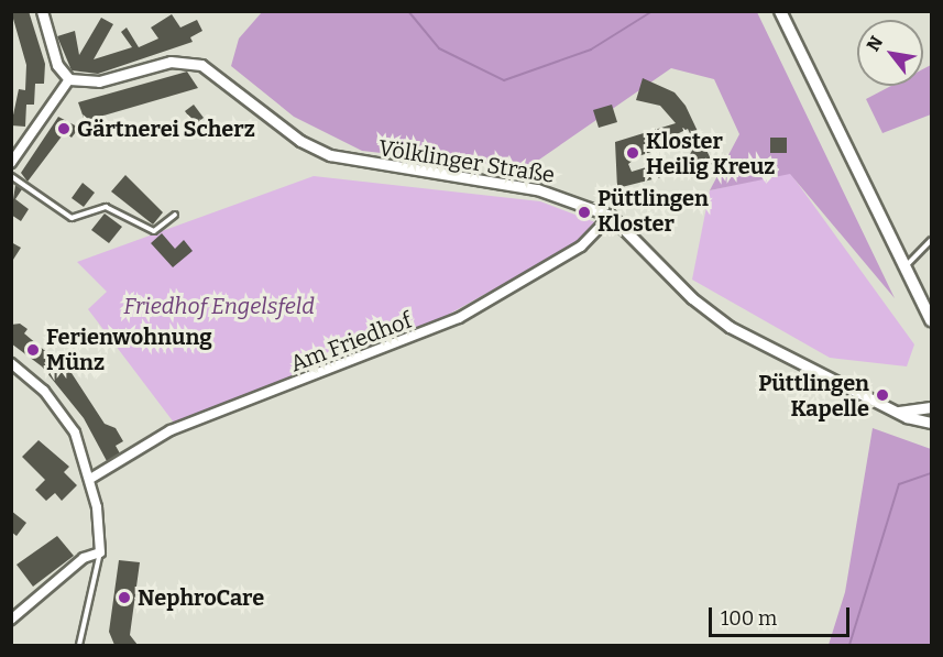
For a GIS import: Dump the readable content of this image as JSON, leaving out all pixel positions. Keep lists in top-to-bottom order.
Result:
{
  "streets": {
    "street": ["Völklinger Straße", "Am Friedhof"]
  },
  "crossings": [
    ["Völklinger Straße", "Am Friedhof"]
  ],
  "parks": ["Friedhof Engelsfeld"],
  "places": [
    "Gärtnerei Scherz",
    "Kloster Heilig Kreuz",
    "Püttlingen Kloster",
    "Ferienwohnung Münz",
    "Püttlingen Kapelle",
    "NephroCare"
  ],
  "scale_bar": "100 m",
  "north": "top left"
}
